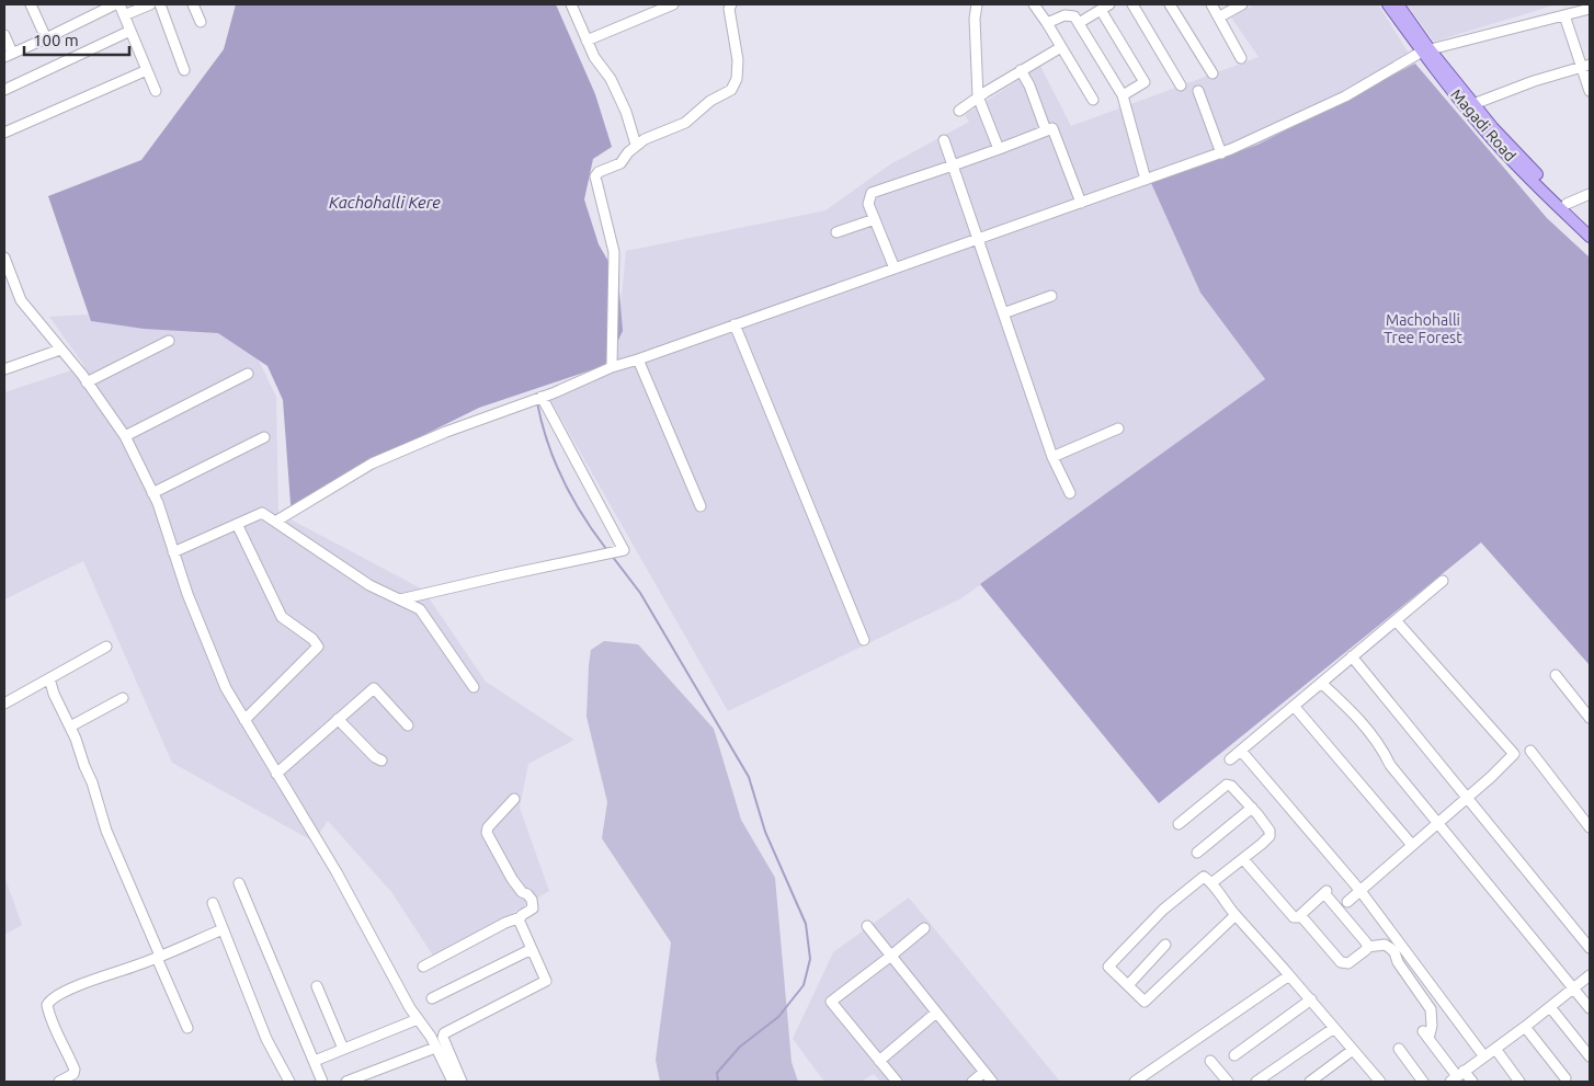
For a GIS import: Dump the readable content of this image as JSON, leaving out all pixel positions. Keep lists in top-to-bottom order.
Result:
{
  "streets": {
    "main road": ["Magadi Road"]
  },
  "water": ["Kachohalli Kere"],
  "parks": ["Machohalli Tree Forest"],
  "scale_bar": "100 m"
}
